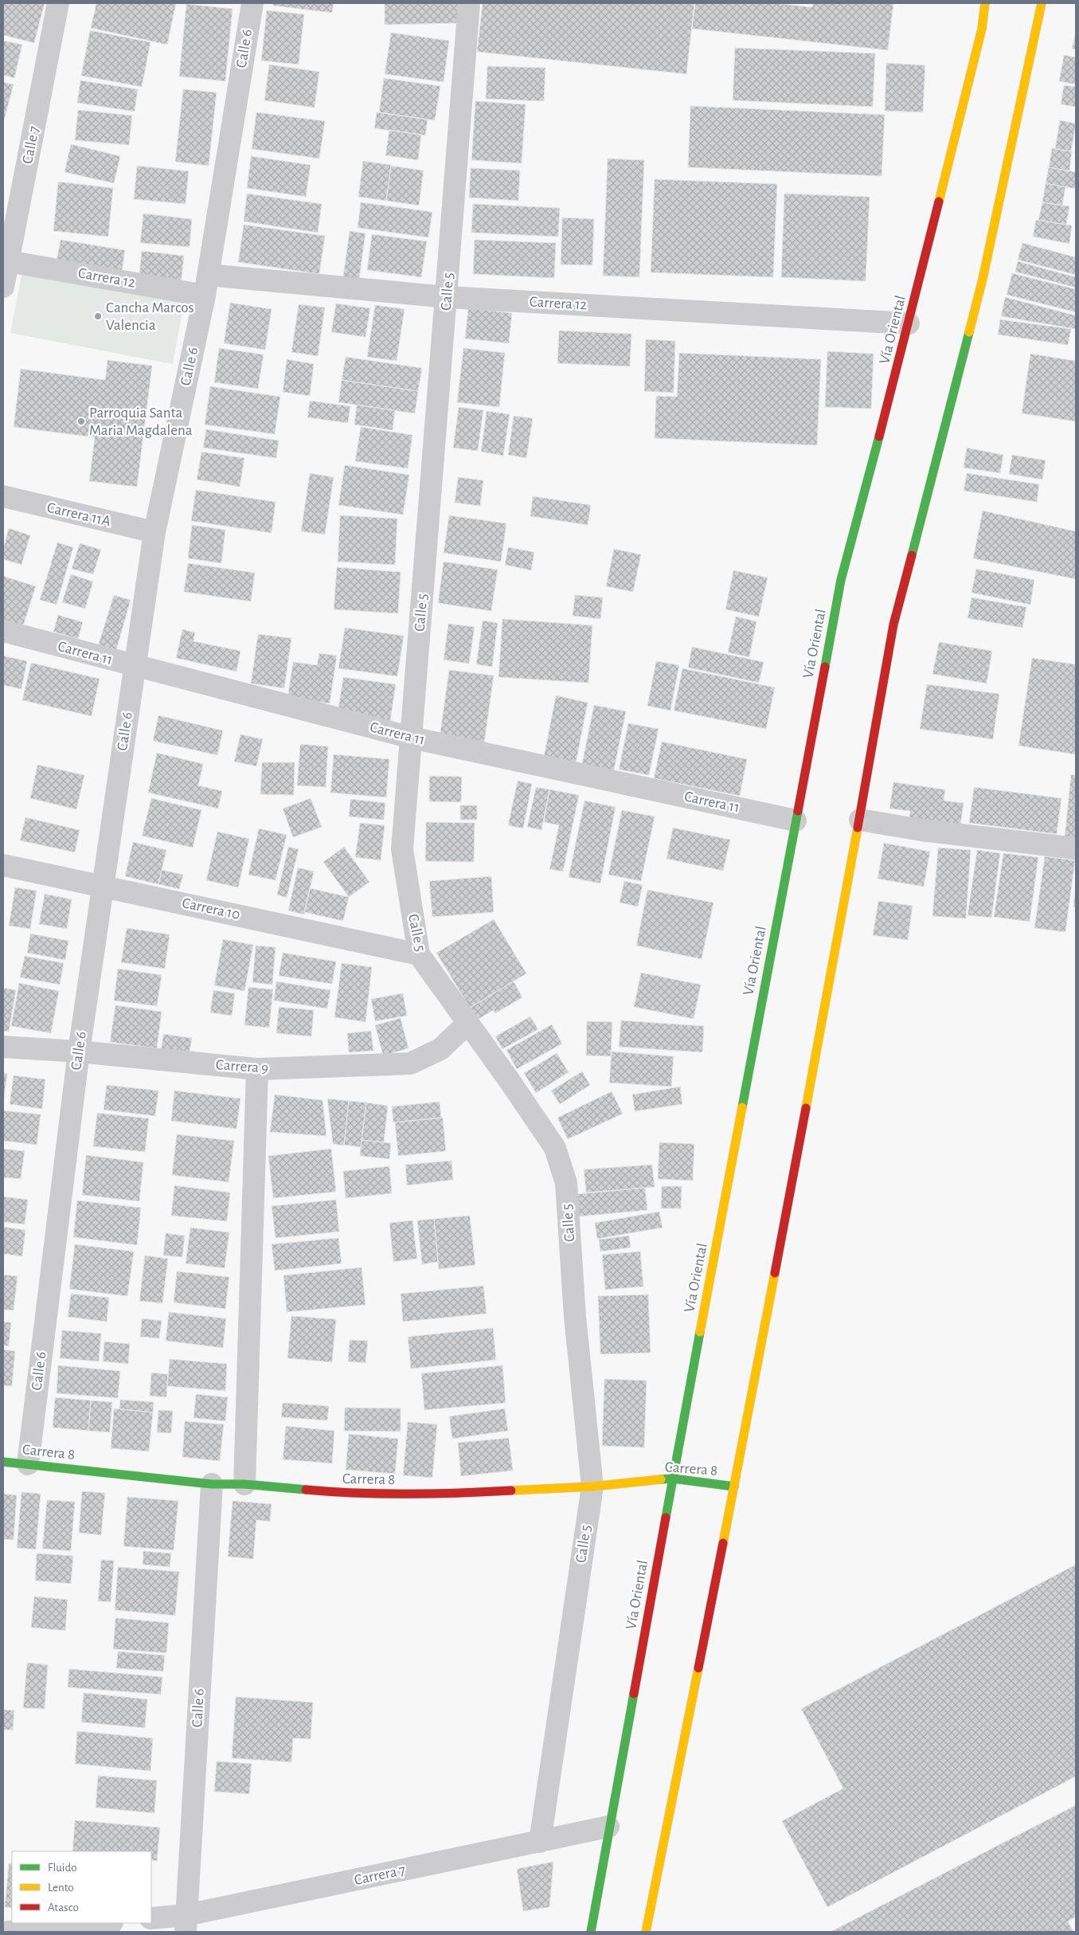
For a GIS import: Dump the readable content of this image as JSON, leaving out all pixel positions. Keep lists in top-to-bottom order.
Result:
{
  "streets": {
    "main road": ["Vía Oriental", "Carrera 8"],
    "street": [
      "Calle 6",
      "Calle 7",
      "Carrera 12",
      "Calle 5",
      "Carrera 11A",
      "Carrera 11",
      "Carrera 10",
      "Carrera 9",
      "Carrera 7"
    ]
  },
  "crossings": [
    ["Calle 6", "Carrera 12"],
    ["Calle 6", "Carrera 11A"],
    ["Calle 6", "Carrera 11"],
    ["Calle 6", "Carrera 10"],
    ["Calle 6", "Carrera 9"],
    ["Calle 6", "Carrera 8"],
    ["Calle 6", "Carrera 7"],
    ["Calle 7", "Carrera 12"],
    ["Carrera 12", "Calle 5"],
    ["Carrera 12", "Vía Oriental"],
    ["Calle 5", "Carrera 11"],
    ["Calle 5", "Carrera 10"],
    ["Calle 5", "Carrera 9"],
    ["Calle 5", "Carrera 8"],
    ["Calle 5", "Carrera 7"],
    ["Vía Oriental", "Carrera 11"],
    ["Vía Oriental", "Carrera 8"],
    ["Vía Oriental", "Carrera 7"]
  ],
  "places": ["Cancha Marcos Valencia", "Parroquia Santa Maria Magdalena"],
  "legend": ["Fluido", "Lento", "Atasco"]
}
